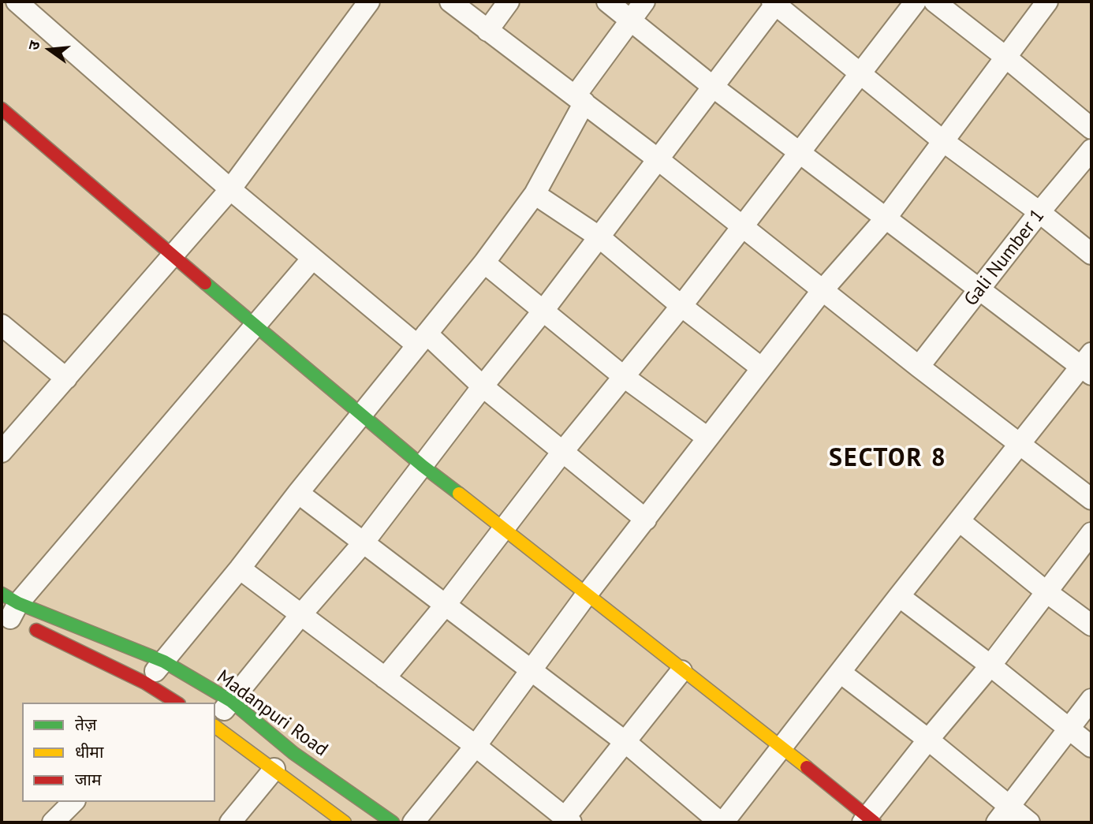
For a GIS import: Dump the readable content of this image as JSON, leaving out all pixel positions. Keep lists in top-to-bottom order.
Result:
{
  "streets": {
    "street": ["Gali Number 1", "Madanpuri Road"]
  },
  "districts": ["SECTOR 8"],
  "legend": ["तेज़", "धीमा", "जाम"],
  "north": "left"
}
